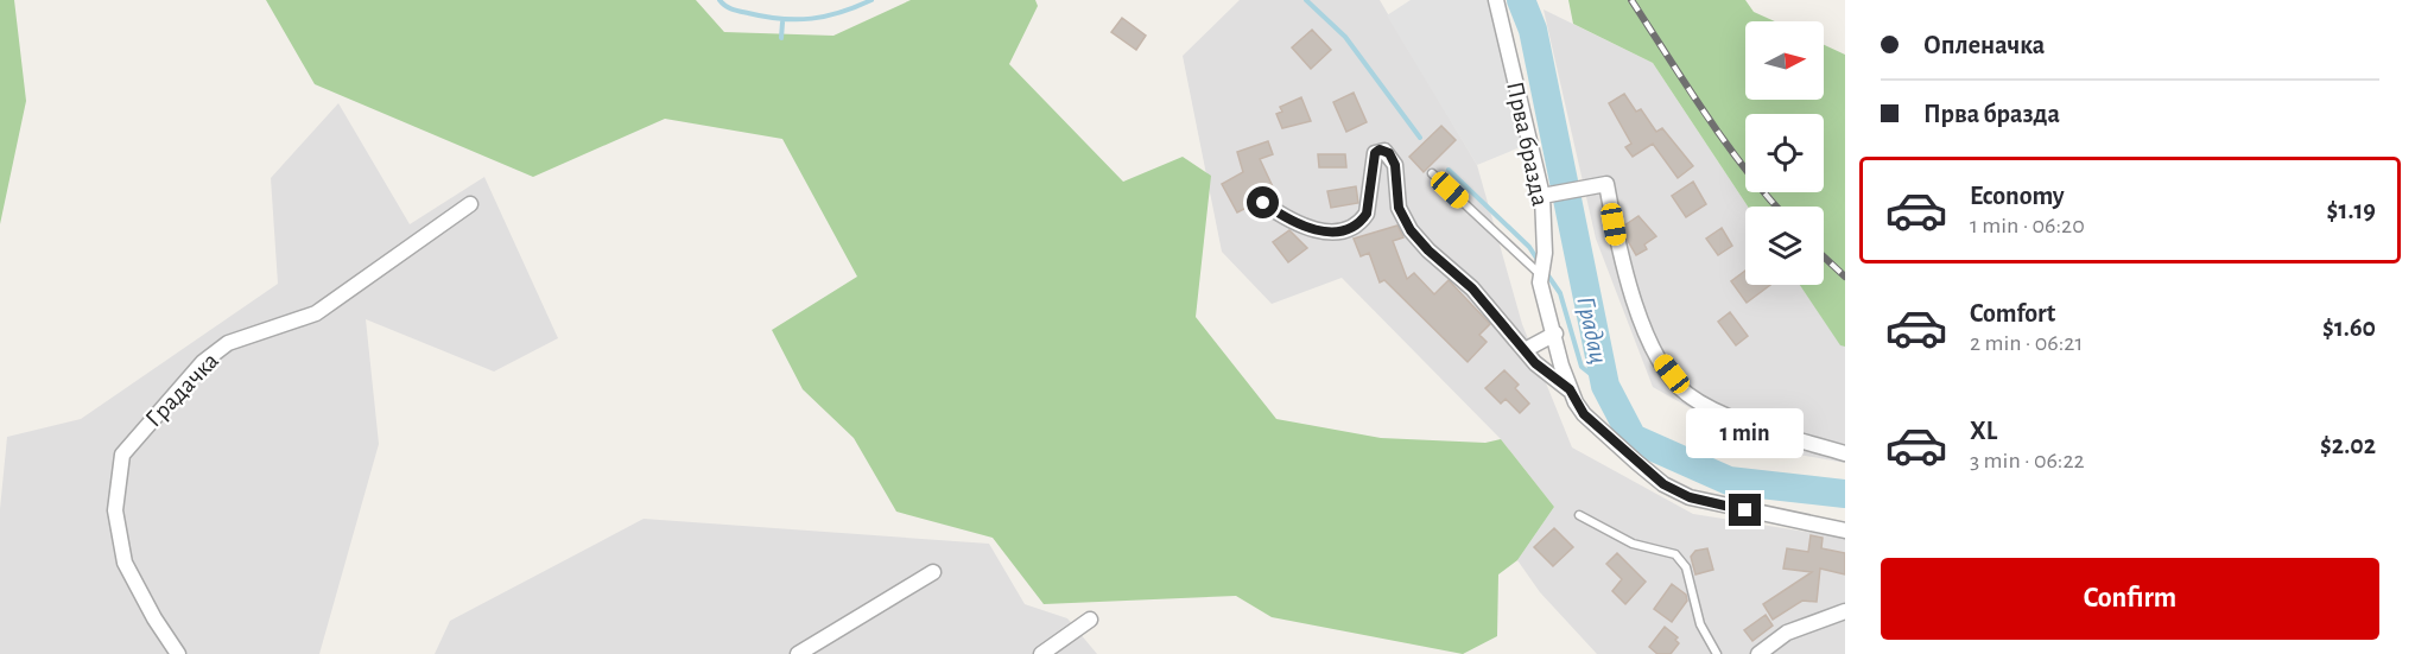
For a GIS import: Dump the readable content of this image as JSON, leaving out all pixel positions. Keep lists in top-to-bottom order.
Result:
{
  "streets": {
    "street": ["Прва бразда", "Градачка"]
  },
  "water": ["Градац"],
  "north": "right",
  "page": {
    "banner": ["Опленачка", "Прва бразда"],
    "list": [
      {
        "name": "Economy",
        "note": "1 min · 06:20",
        "value": "$1.19"
      },
      {
        "name": "Comfort",
        "note": "2 min · 06:21",
        "value": "$1.60"
      },
      {
        "name": "XL",
        "note": "3 min · 06:22",
        "value": "$2.02"
      }
    ],
    "bubble": "1 min",
    "buttons": "Confirm"
  }
}
